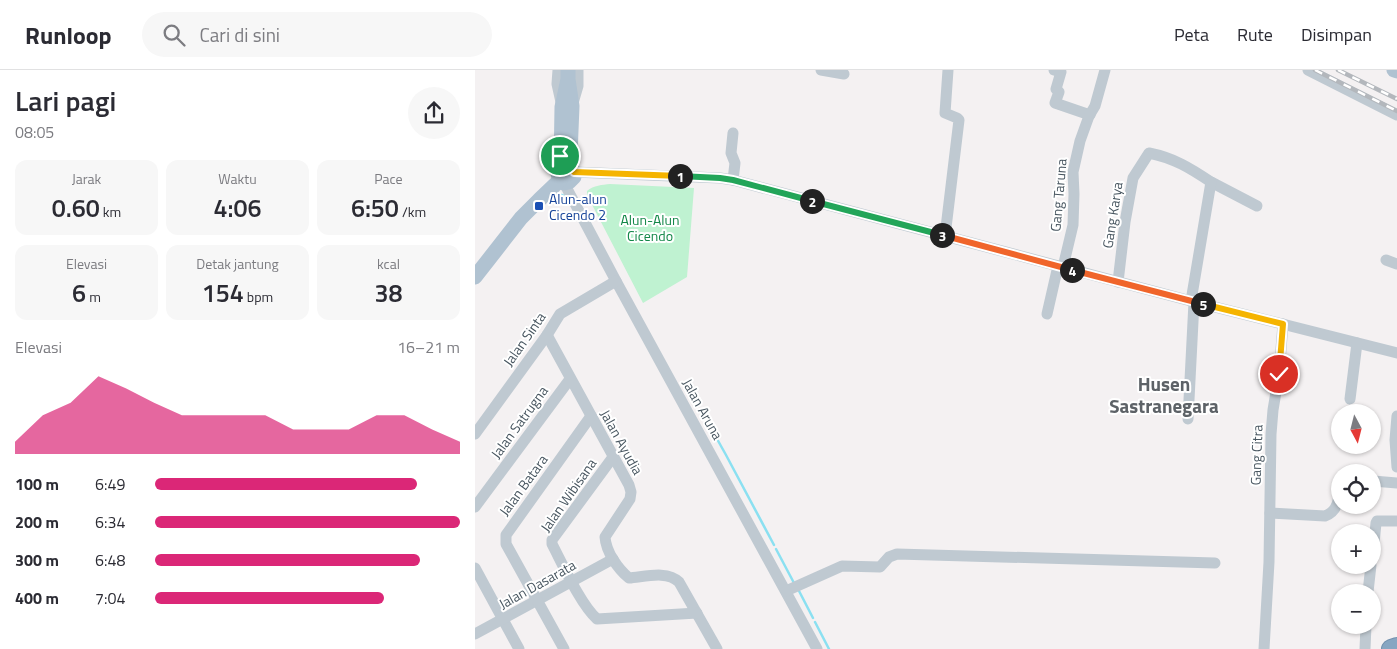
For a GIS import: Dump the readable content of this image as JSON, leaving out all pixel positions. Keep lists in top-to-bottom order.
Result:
{
  "streets": {
    "street": [
      "Gang Taruna",
      "Gang Karya",
      "Jalan Sinta",
      "Jalan Aruna",
      "Jalan Satrugna",
      "Jalan Ayudia",
      "Gang Citra",
      "Jalan Batara",
      "Jalan Wibisana",
      "Jalan Dasarata"
    ]
  },
  "crossings": [
    ["Jalan Sinta", "Jalan Aruna"],
    ["Jalan Sinta", "Jalan Ayudia"],
    ["Jalan Satrugna", "Jalan Ayudia"],
    ["Jalan Ayudia", "Jalan Batara"],
    ["Jalan Ayudia", "Jalan Wibisana"],
    ["Jalan Ayudia", "Jalan Dasarata"],
    ["Jalan Batara", "Jalan Dasarata"],
    ["Jalan Wibisana", "Jalan Dasarata"]
  ],
  "districts": ["Husen Sastranegara"],
  "parks": ["Alun-Alun Cicendo"],
  "places": {
    "transit": ["Alun-alun Cicendo 2"]
  },
  "north": "bottom",
  "page": {
    "header": "Runloop",
    "search": "Cari di sini",
    "nav": ["Peta", "Rute", "Disimpan"],
    "heading": ["Lari pagi", "08:05"],
    "stats": [
      ["Jarak", "0.60 km"],
      ["Waktu", "4:06"],
      ["Pace", "6:50 /km"],
      ["Elevasi", "6 m"],
      ["Detak jantung", "154 bpm"],
      ["kcal", "38"]
    ],
    "pins": [
      "1",
      "2",
      "3",
      "4",
      "5"
    ],
    "chart": ["Elevasi", "16–21 m"],
    "map_buttons": ["+", "−"],
    "list": [
      {
        "name": "100 m",
        "note": "6:49"
      },
      {
        "name": "200 m",
        "note": "6:34"
      },
      {
        "name": "300 m",
        "note": "6:48"
      },
      {
        "name": "400 m",
        "note": "7:04"
      }
    ]
  }
}
